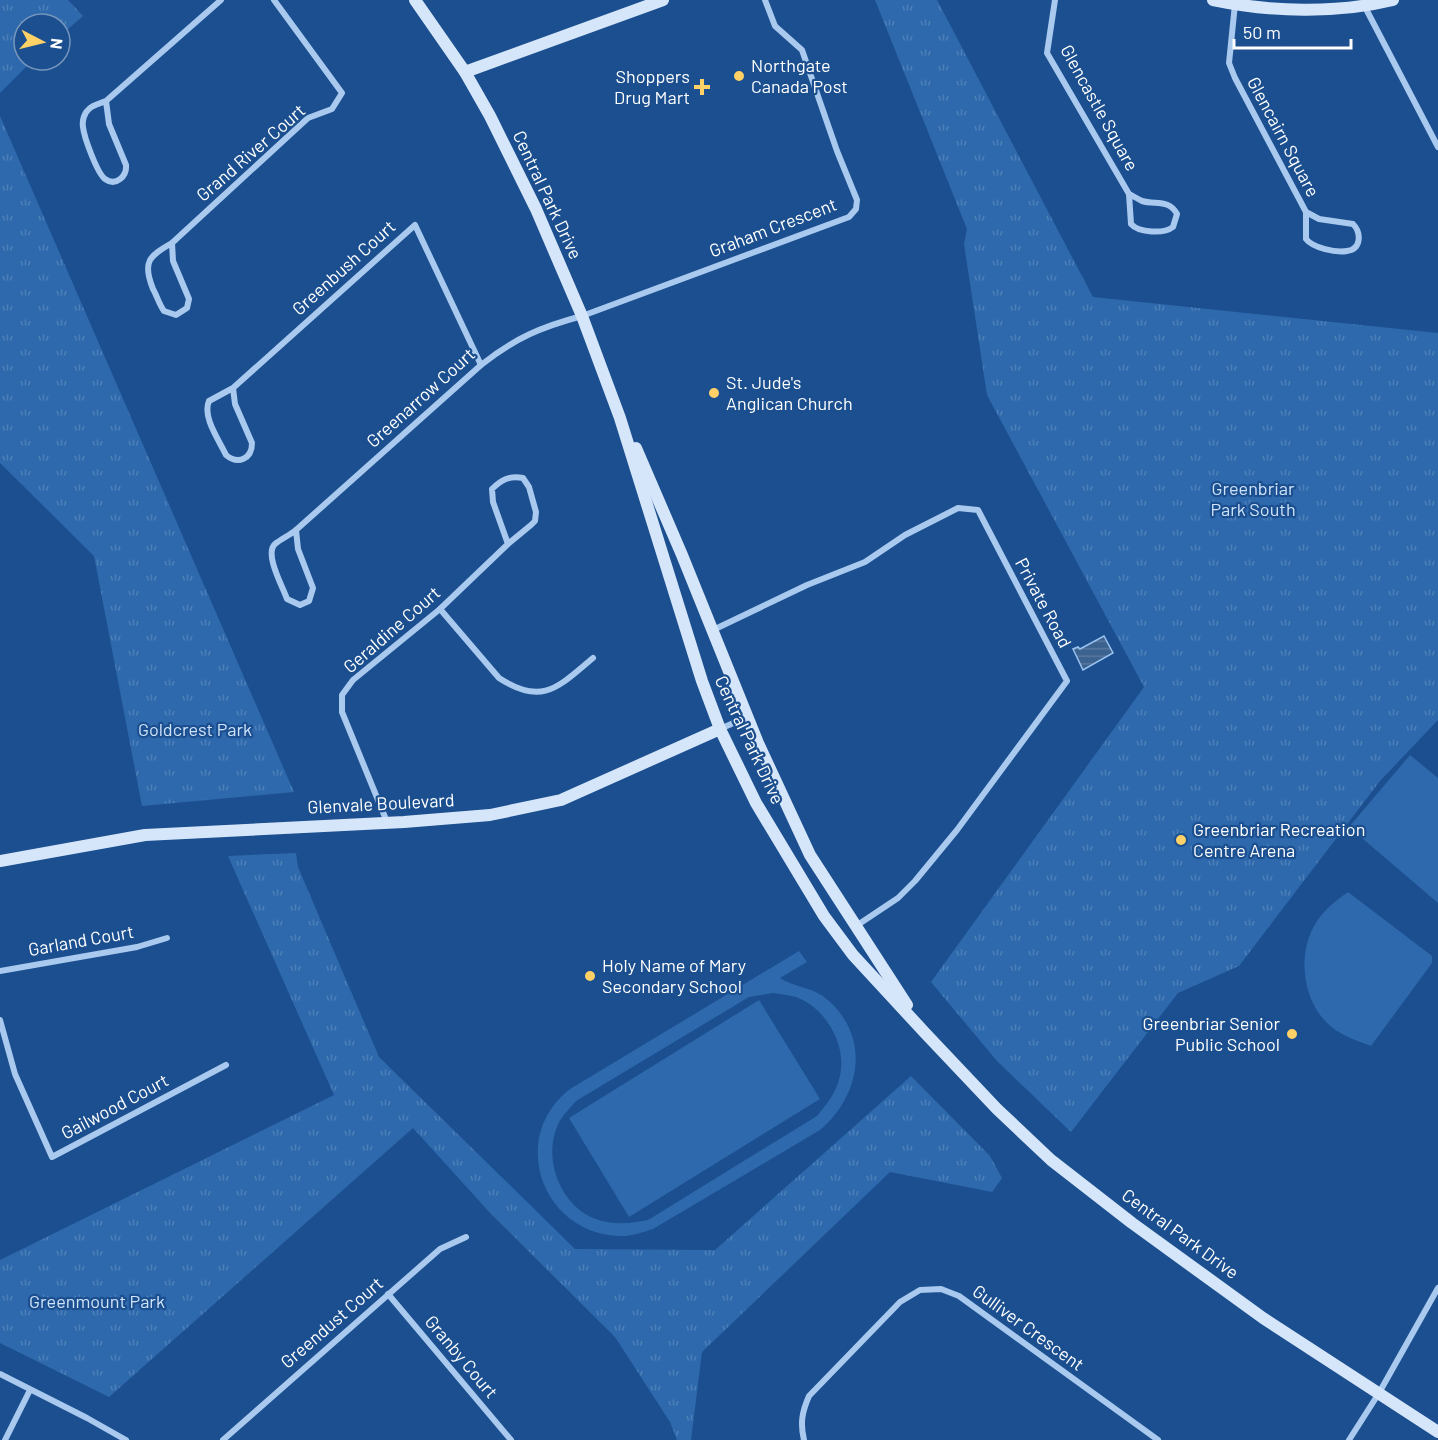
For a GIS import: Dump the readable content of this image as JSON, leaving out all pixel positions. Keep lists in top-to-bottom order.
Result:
{
  "streets": {
    "street": [
      "Glencastle Square",
      "Glencairn Square",
      "Grand River Court",
      "Central Park Drive",
      "Graham Crescent",
      "Greenbush Court",
      "Greenarrow Court",
      "Private Road",
      "Geraldine Court",
      "Glenvale Boulevard",
      "Garland Court",
      "Gailwood Court",
      "Greendust Court",
      "Gulliver Crescent",
      "Granby Court"
    ]
  },
  "crossings": [
    ["Central Park Drive", "Graham Crescent"],
    ["Central Park Drive", "Greenarrow Court"],
    ["Central Park Drive", "Private Road"],
    ["Central Park Drive", "Glenvale Boulevard"],
    ["Graham Crescent", "Greenarrow Court"],
    ["Greenbush Court", "Greenarrow Court"],
    ["Geraldine Court", "Glenvale Boulevard"],
    ["Greendust Court", "Granby Court"]
  ],
  "parks": ["Greenbriar Park South", "Goldcrest Park", "Greenmount Park"],
  "places": {
    "other": [
      "Northgate Canada Post",
      "St. Jude's Anglican Church",
      "Greenbriar Recreation Centre Arena",
      "Holy Name of Mary Secondary School",
      "Greenbriar Senior Public School"
    ],
    "health": ["Shoppers Drug Mart"]
  },
  "scale_bar": "50 m",
  "north": "right"
}
